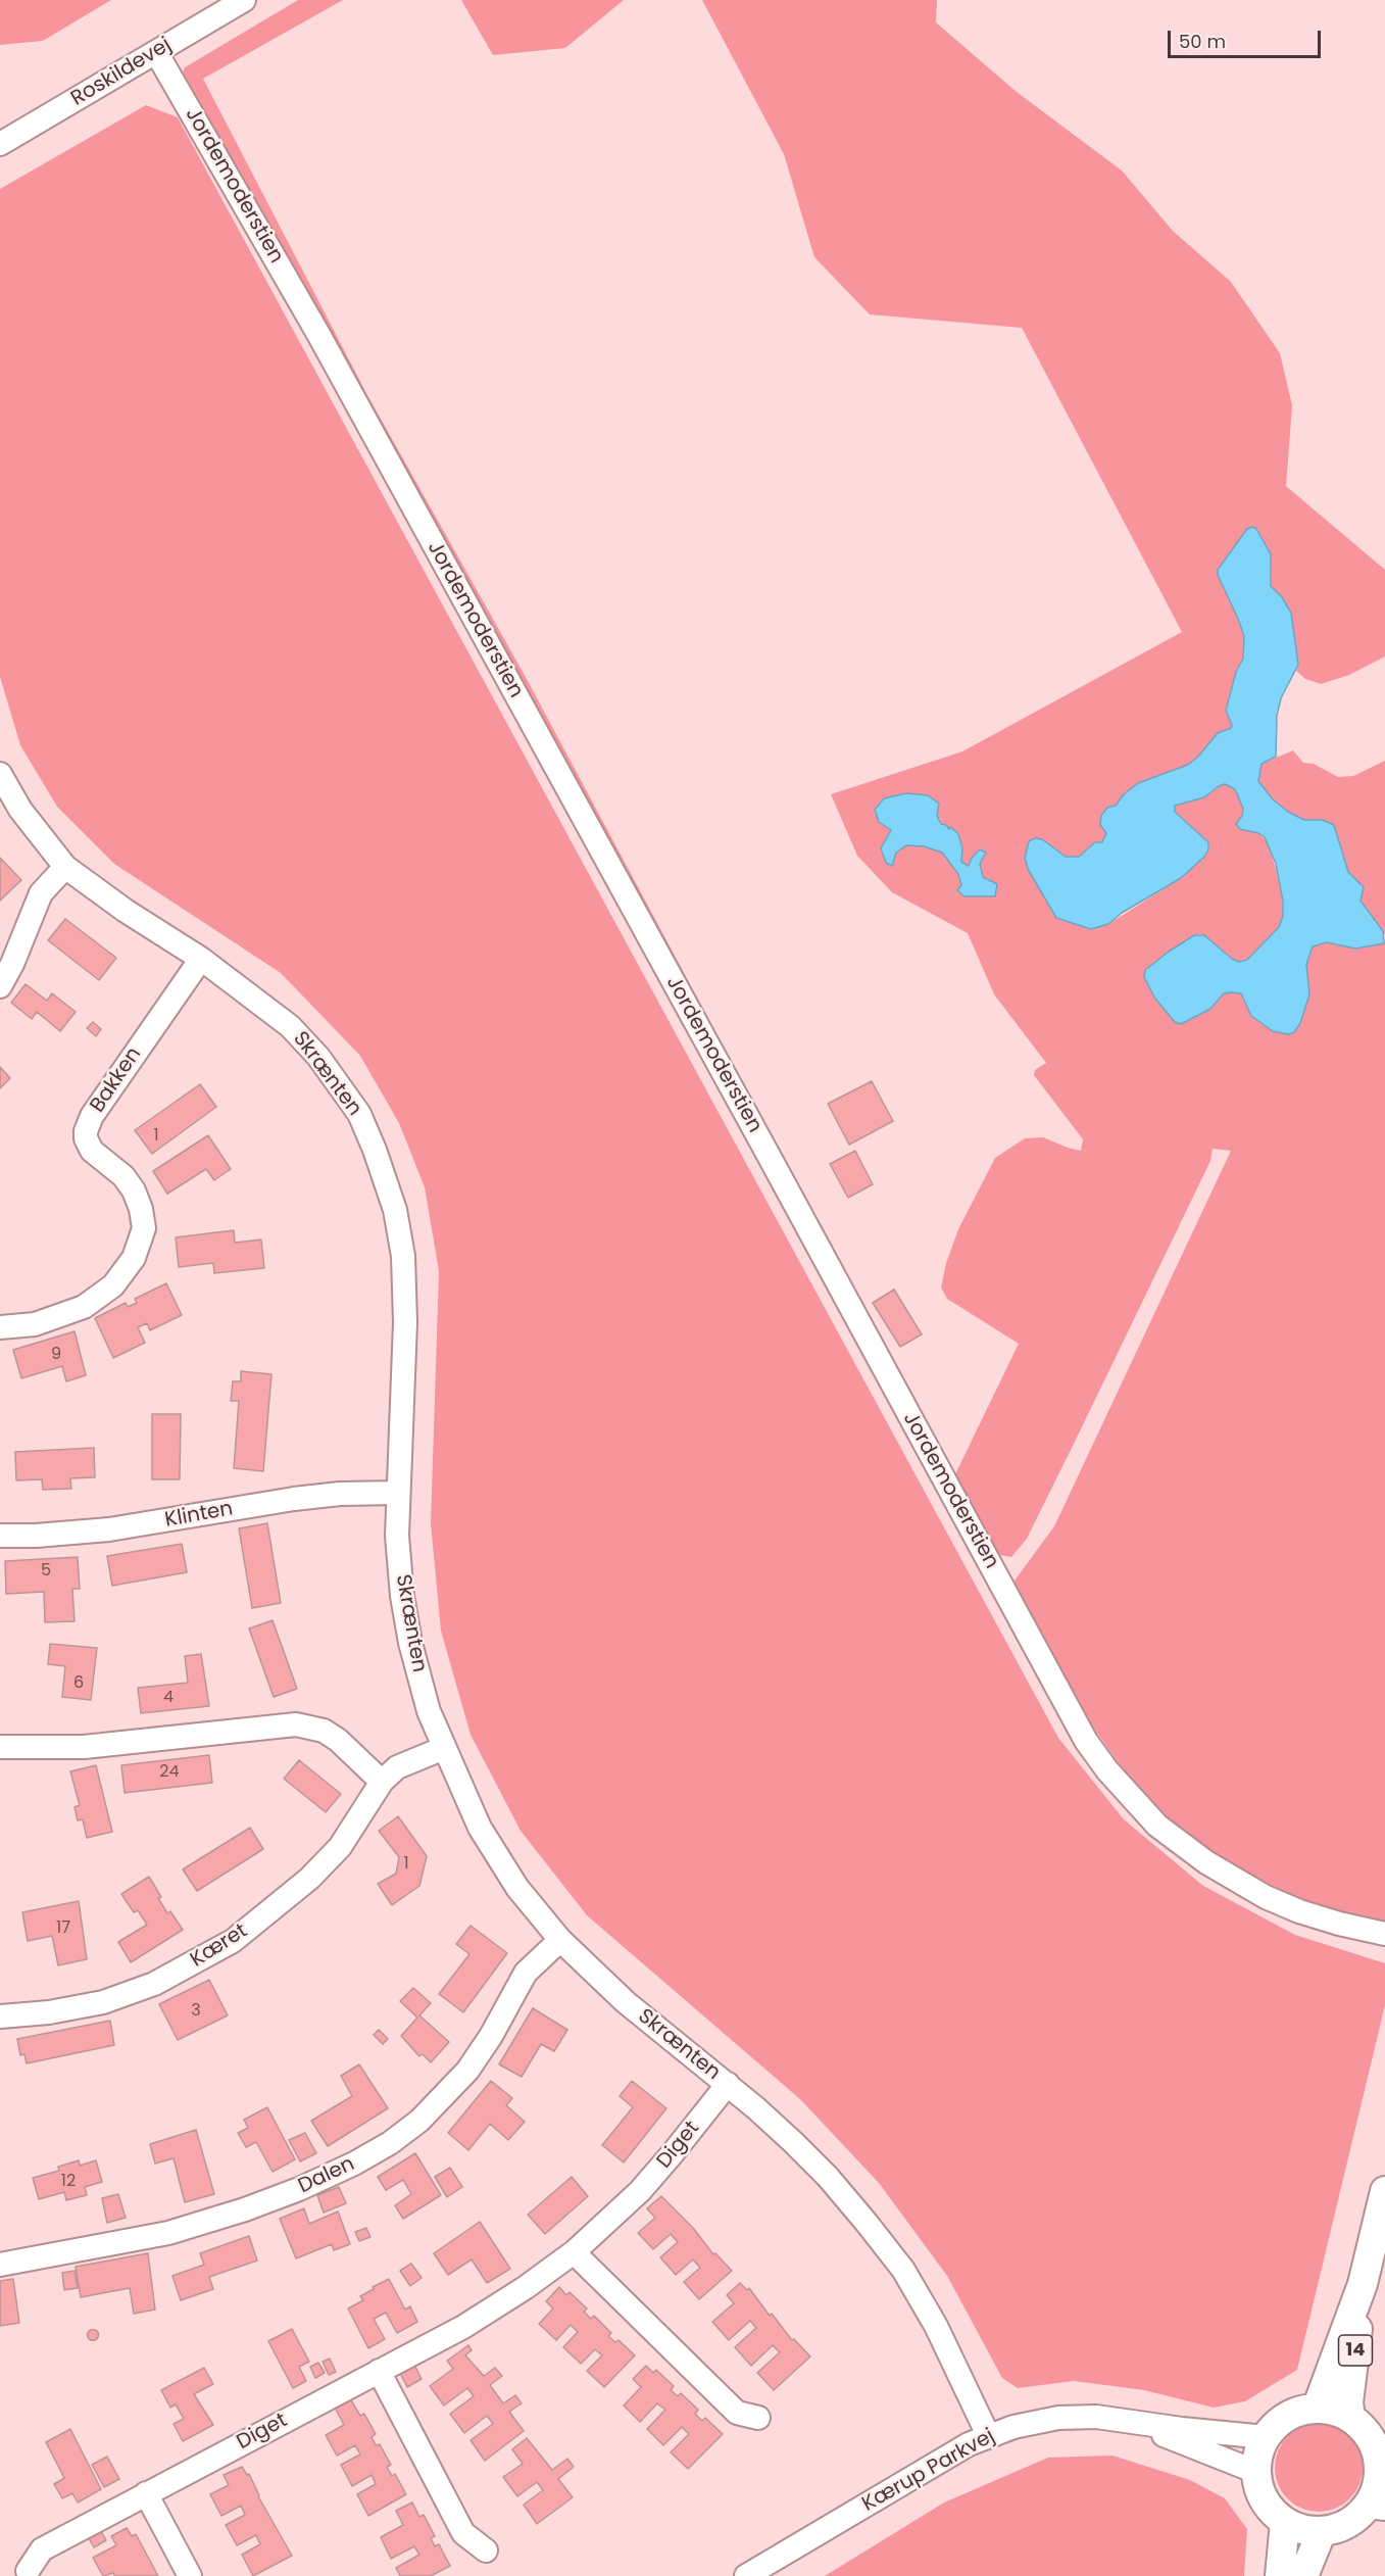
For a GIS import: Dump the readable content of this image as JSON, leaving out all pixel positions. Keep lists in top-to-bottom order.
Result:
{
  "streets": {
    "main road": ["14"],
    "street": [
      "Roskildevej",
      "Jordemoderstien",
      "Skrænten",
      "Bakken",
      "Klinten",
      "Kæret",
      "Diget",
      "Dalen",
      "Kærup Parkvej"
    ]
  },
  "crossings": [
    ["Roskildevej", "Jordemoderstien"],
    ["Skrænten", "Bakken"],
    ["Skrænten", "Klinten"],
    ["Skrænten", "Kæret"],
    ["Skrænten", "Diget"],
    ["Skrænten", "Dalen"],
    ["Skrænten", "Kærup Parkvej"],
    ["14", "Kærup Parkvej"]
  ],
  "house_numbers": [
    "1",
    "9",
    "5",
    "6",
    "4",
    "24",
    "1",
    "17",
    "3",
    "12"
  ],
  "scale_bar": "50 m"
}
